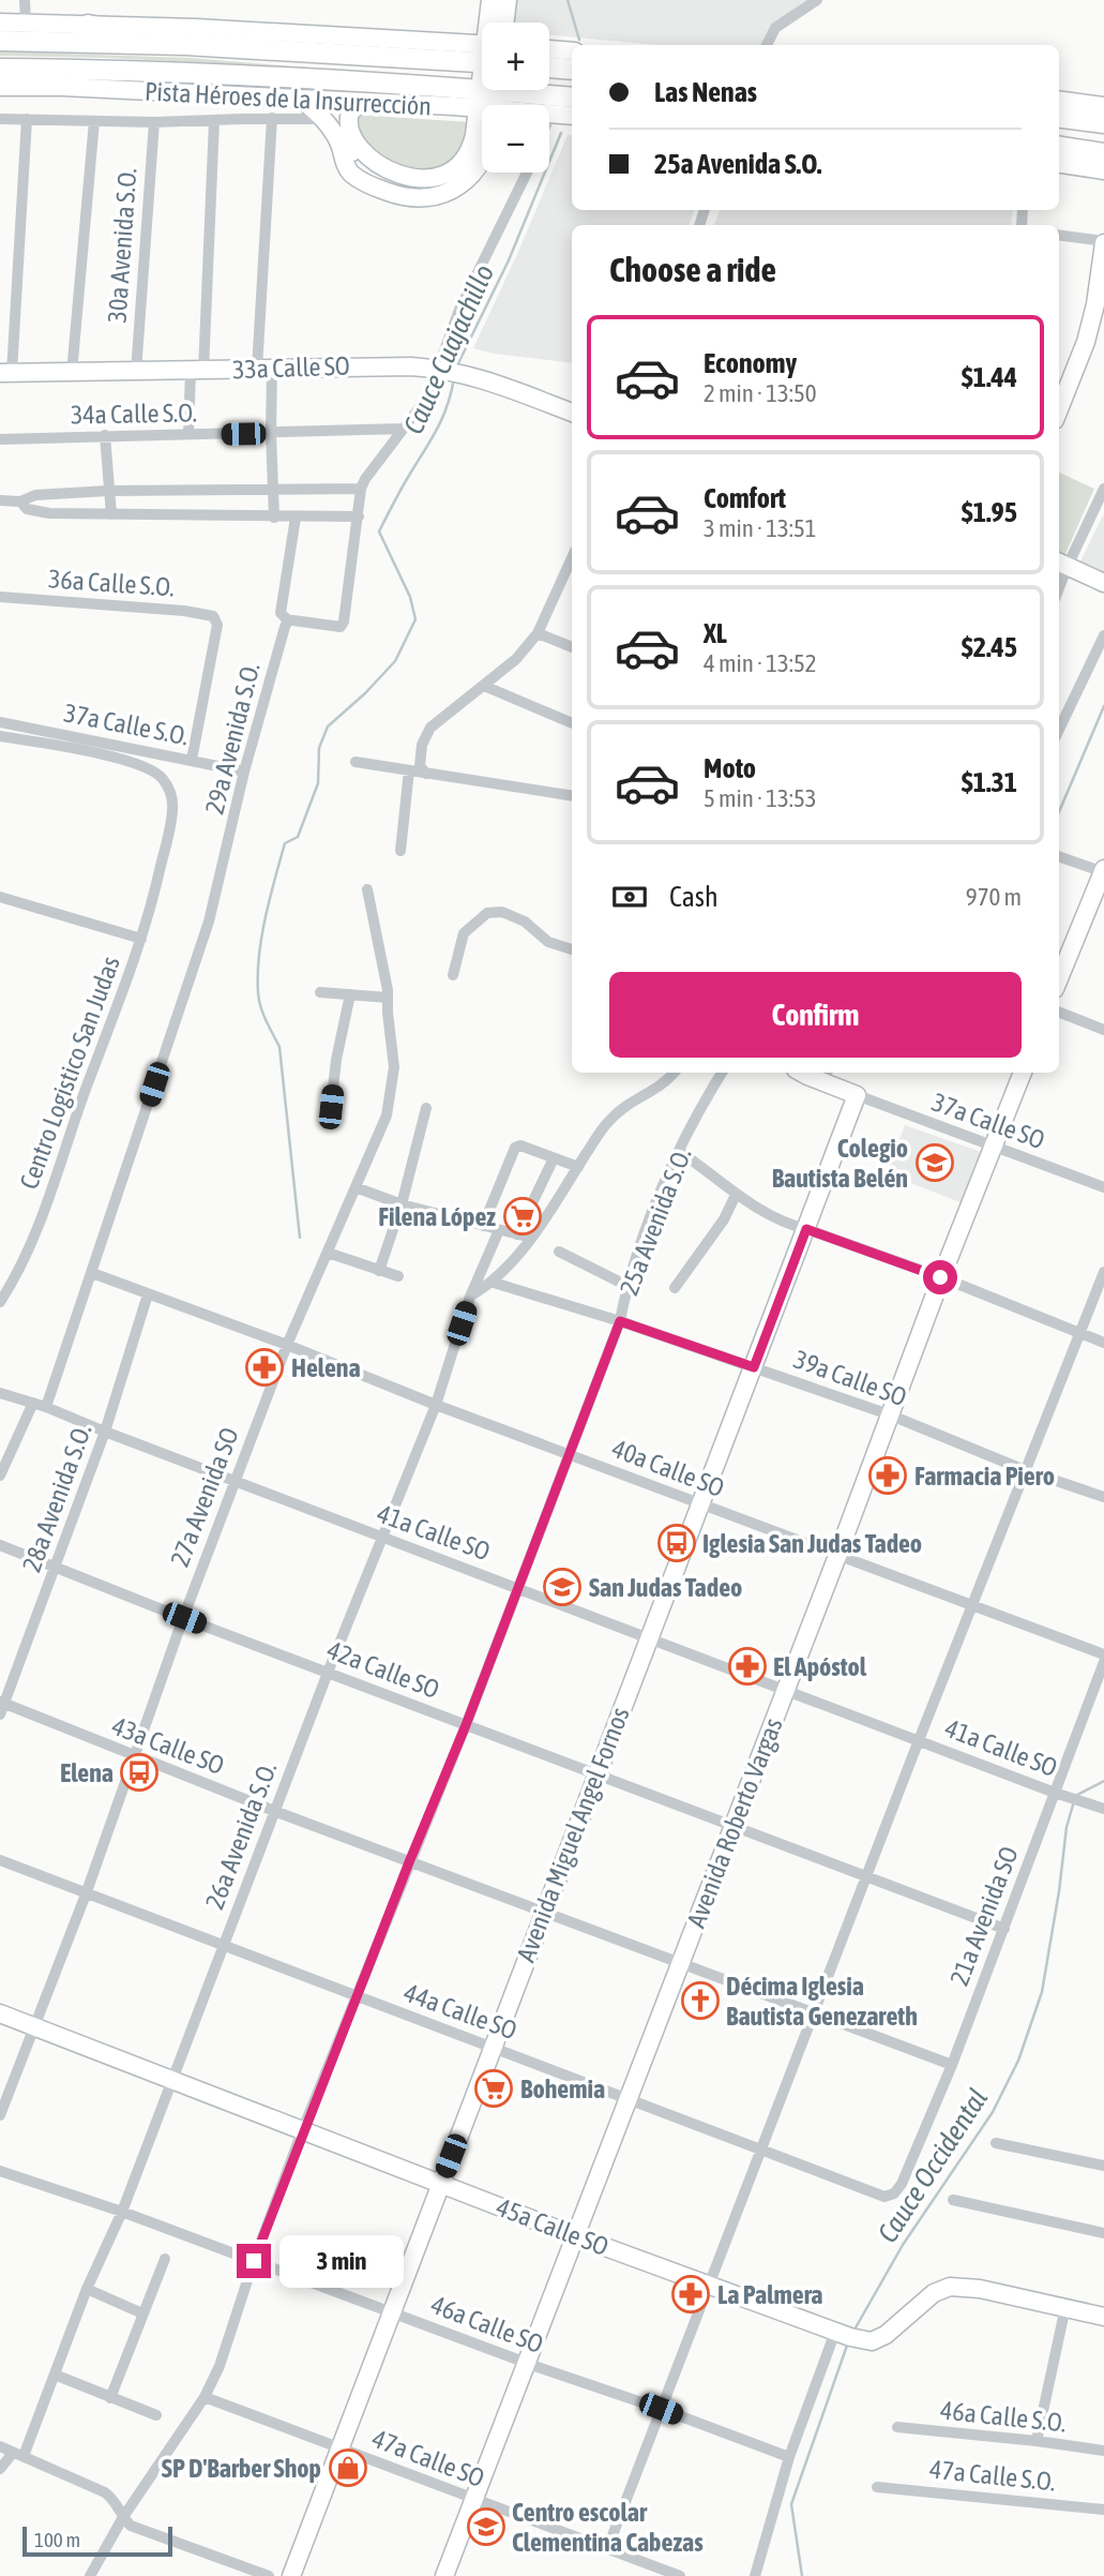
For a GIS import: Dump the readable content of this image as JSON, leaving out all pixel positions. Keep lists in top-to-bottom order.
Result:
{
  "streets": {
    "main road": ["Pista Héroes de la Insurrección"],
    "street": [
      "30a Avenida S.O.",
      "33a Calle SO",
      "34a Calle S.O.",
      "36a Calle S.O.",
      "37a Calle S.O.",
      "29a Avenida S.O.",
      "Centro Logistico San Judas",
      "37a Calle SO",
      "25a Avenida S.O.",
      "39a Calle SO",
      "40a Calle SO",
      "27a Avenida SO",
      "28a Avenida S.O.",
      "41a Calle SO",
      "42a Calle SO",
      "43a Calle SO",
      "Avenida Roberto Vargas",
      "Avenida Miguel Angel Fornos",
      "26a Avenida S.O.",
      "21a Avenida SO",
      "44a Calle SO",
      "45a Calle SO",
      "46a Calle SO",
      "46a Calle S.O.",
      "47a Calle SO",
      "47a Calle S.O."
    ]
  },
  "crossings": [
    ["30a Avenida S.O.", "33a Calle SO"],
    ["36a Calle S.O.", "37a Calle S.O."],
    ["37a Calle S.O.", "29a Avenida S.O."],
    ["29a Avenida S.O.", "40a Calle SO"],
    ["29a Avenida S.O.", "41a Calle SO"],
    ["37a Calle SO", "Avenida Roberto Vargas"],
    ["37a Calle SO", "Avenida Miguel Angel Fornos"],
    ["25a Avenida S.O.", "39a Calle SO"],
    ["25a Avenida S.O.", "40a Calle SO"],
    ["25a Avenida S.O.", "41a Calle SO"],
    ["25a Avenida S.O.", "42a Calle SO"],
    ["25a Avenida S.O.", "43a Calle SO"],
    ["25a Avenida S.O.", "44a Calle SO"],
    ["25a Avenida S.O.", "45a Calle SO"],
    ["25a Avenida S.O.", "46a Calle SO"],
    ["25a Avenida S.O.", "47a Calle SO"],
    ["39a Calle SO", "Avenida Roberto Vargas"],
    ["39a Calle SO", "Avenida Miguel Angel Fornos"],
    ["40a Calle SO", "27a Avenida SO"],
    ["40a Calle SO", "28a Avenida S.O."],
    ["40a Calle SO", "Avenida Roberto Vargas"],
    ["40a Calle SO", "Avenida Miguel Angel Fornos"],
    ["40a Calle SO", "26a Avenida S.O."],
    ["27a Avenida SO", "41a Calle SO"],
    ["27a Avenida SO", "42a Calle SO"],
    ["27a Avenida SO", "43a Calle SO"],
    ["27a Avenida SO", "44a Calle SO"],
    ["27a Avenida SO", "45a Calle SO"],
    ["28a Avenida S.O.", "41a Calle SO"],
    ["28a Avenida S.O.", "42a Calle SO"],
    ["28a Avenida S.O.", "43a Calle SO"],
    ["41a Calle SO", "Avenida Roberto Vargas"],
    ["41a Calle SO", "Avenida Miguel Angel Fornos"],
    ["41a Calle SO", "26a Avenida S.O."],
    ["41a Calle SO", "21a Avenida SO"],
    ["42a Calle SO", "Avenida Roberto Vargas"],
    ["42a Calle SO", "Avenida Miguel Angel Fornos"],
    ["42a Calle SO", "26a Avenida S.O."],
    ["42a Calle SO", "21a Avenida SO"],
    ["43a Calle SO", "Avenida Roberto Vargas"],
    ["43a Calle SO", "Avenida Miguel Angel Fornos"],
    ["43a Calle SO", "26a Avenida S.O."],
    ["43a Calle SO", "21a Avenida SO"],
    ["Avenida Roberto Vargas", "44a Calle SO"],
    ["Avenida Roberto Vargas", "45a Calle SO"],
    ["Avenida Roberto Vargas", "46a Calle SO"],
    ["Avenida Roberto Vargas", "47a Calle SO"],
    ["Avenida Miguel Angel Fornos", "44a Calle SO"],
    ["Avenida Miguel Angel Fornos", "45a Calle SO"],
    ["Avenida Miguel Angel Fornos", "46a Calle SO"],
    ["Avenida Miguel Angel Fornos", "47a Calle SO"],
    ["26a Avenida S.O.", "44a Calle SO"],
    ["26a Avenida S.O.", "45a Calle SO"],
    ["26a Avenida S.O.", "46a Calle SO"],
    ["21a Avenida SO", "44a Calle SO"]
  ],
  "water": ["Cauce Cuajachillo", "Cauce Occidental"],
  "places": {
    "school or university": ["Colegio Bautista Belén", "San Judas Tadeo", "Centro escolar Clementina Cabezas"],
    "supermarket": ["Filena López", "Bohemia"],
    "pharmacy": [
      "Helena",
      "Farmacia Piero",
      "El Apóstol",
      "La Palmera"
    ],
    "bus stop": ["Iglesia San Judas Tadeo", "Elena"],
    "church": ["Décima Iglesia Bautista Genezareth"],
    "shop": ["SP D'Barber Shop"]
  },
  "scale_bar": "100 m",
  "page": {
    "map_buttons": ["+", "−"],
    "banner": ["Las Nenas", "25a Avenida S.O."],
    "heading": "Choose a ride",
    "list": [
      {
        "name": "Economy",
        "note": "2 min · 13:50",
        "value": "$1.44"
      },
      {
        "name": "Comfort",
        "note": "3 min · 13:51",
        "value": "$1.95"
      },
      {
        "name": "XL",
        "note": "4 min · 13:52",
        "value": "$2.45"
      },
      {
        "name": "Moto",
        "note": "5 min · 13:53",
        "value": "$1.31"
      }
    ],
    "pay": ["Cash", "970 m"],
    "buttons": "Confirm",
    "bubble": "3 min",
    "scale": "100 m"
  }
}
